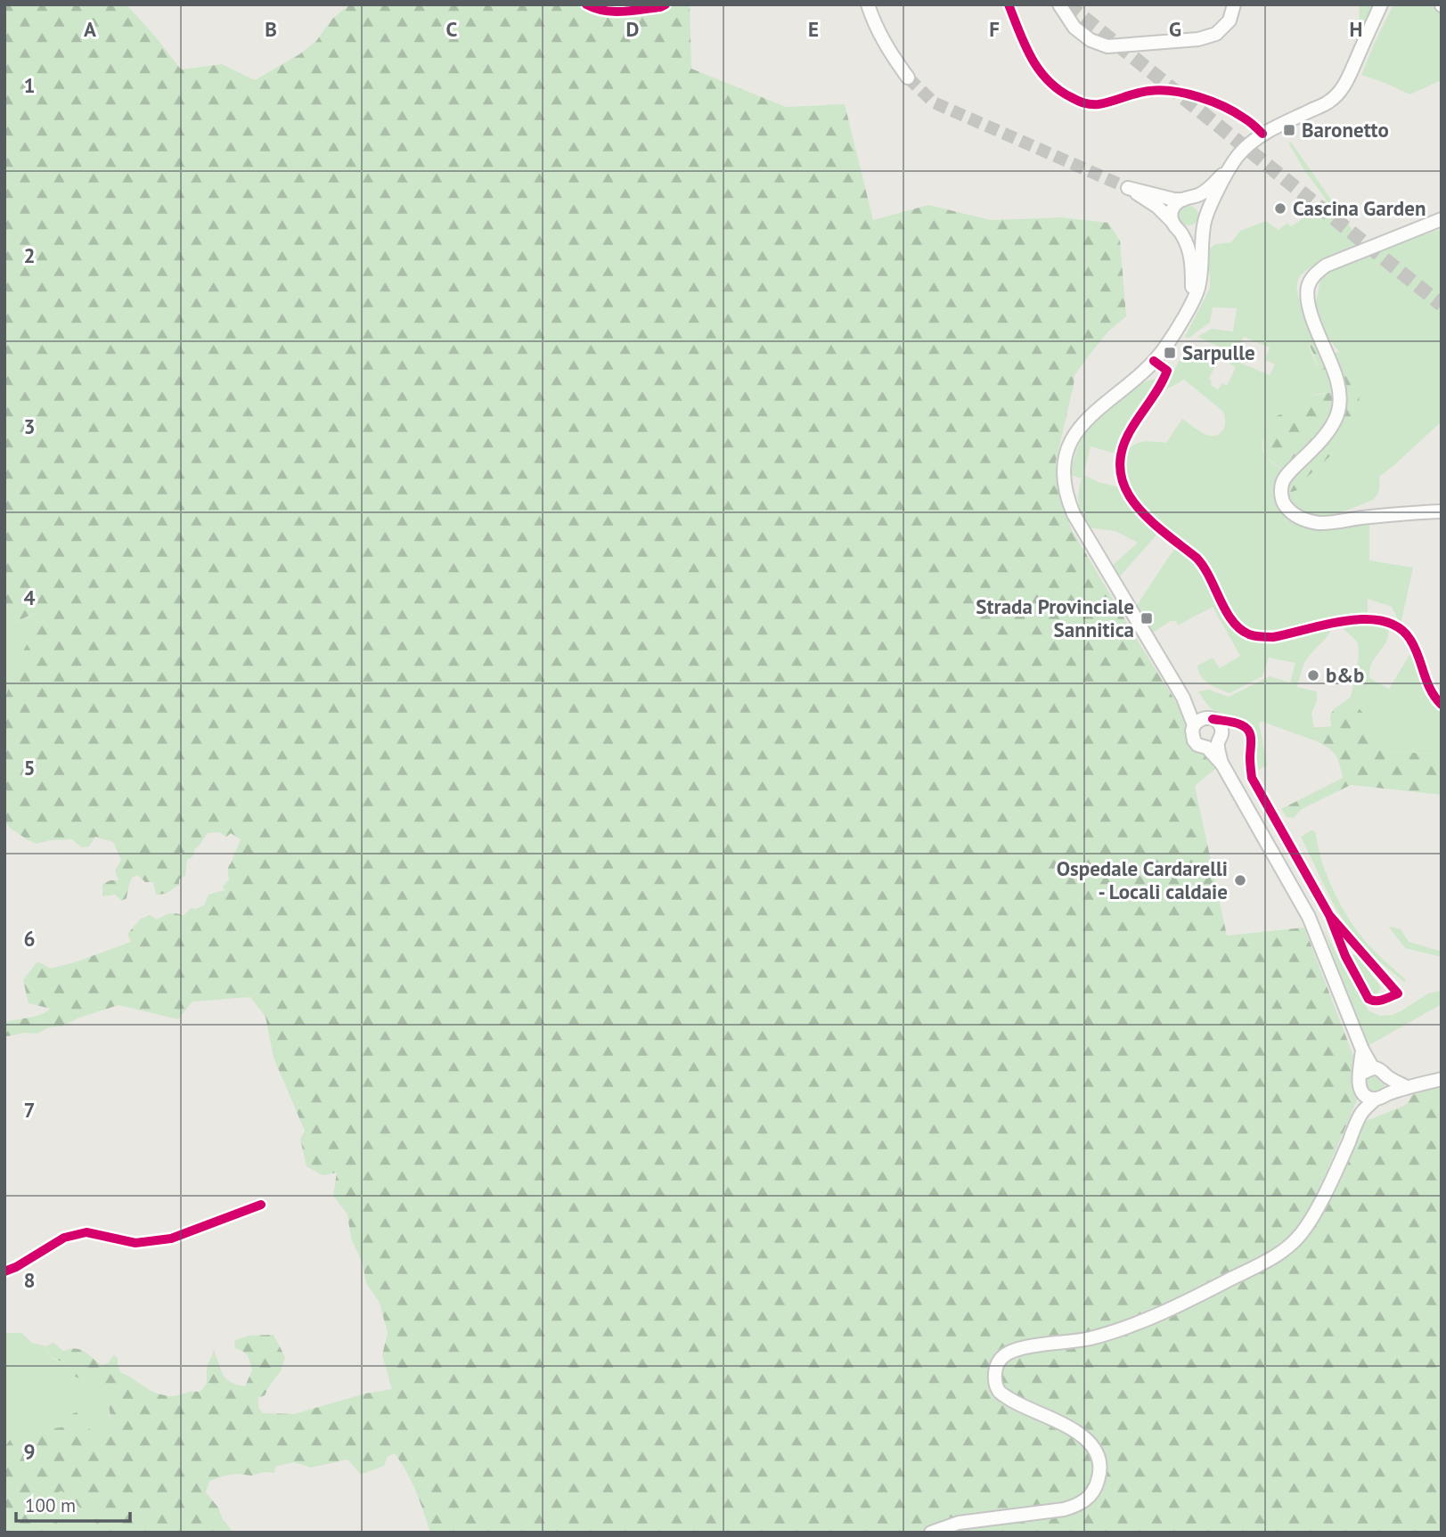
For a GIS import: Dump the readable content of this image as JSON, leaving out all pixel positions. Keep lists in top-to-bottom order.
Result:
{
  "places": {
    "transit": ["Baronetto", "Sarpulle", "Strada Provinciale Sannitica"],
    "other": ["Cascina Garden", "b&b", "Ospedale Cardarelli - Locali caldaie"]
  },
  "scale_bar": "100 m",
  "grid": {
    "columns": [
      "A",
      "B",
      "C",
      "D",
      "E",
      "F",
      "G",
      "H"
    ],
    "rows": [
      "1",
      "2",
      "3",
      "4",
      "5",
      "6",
      "7",
      "8",
      "9"
    ]
  }
}
